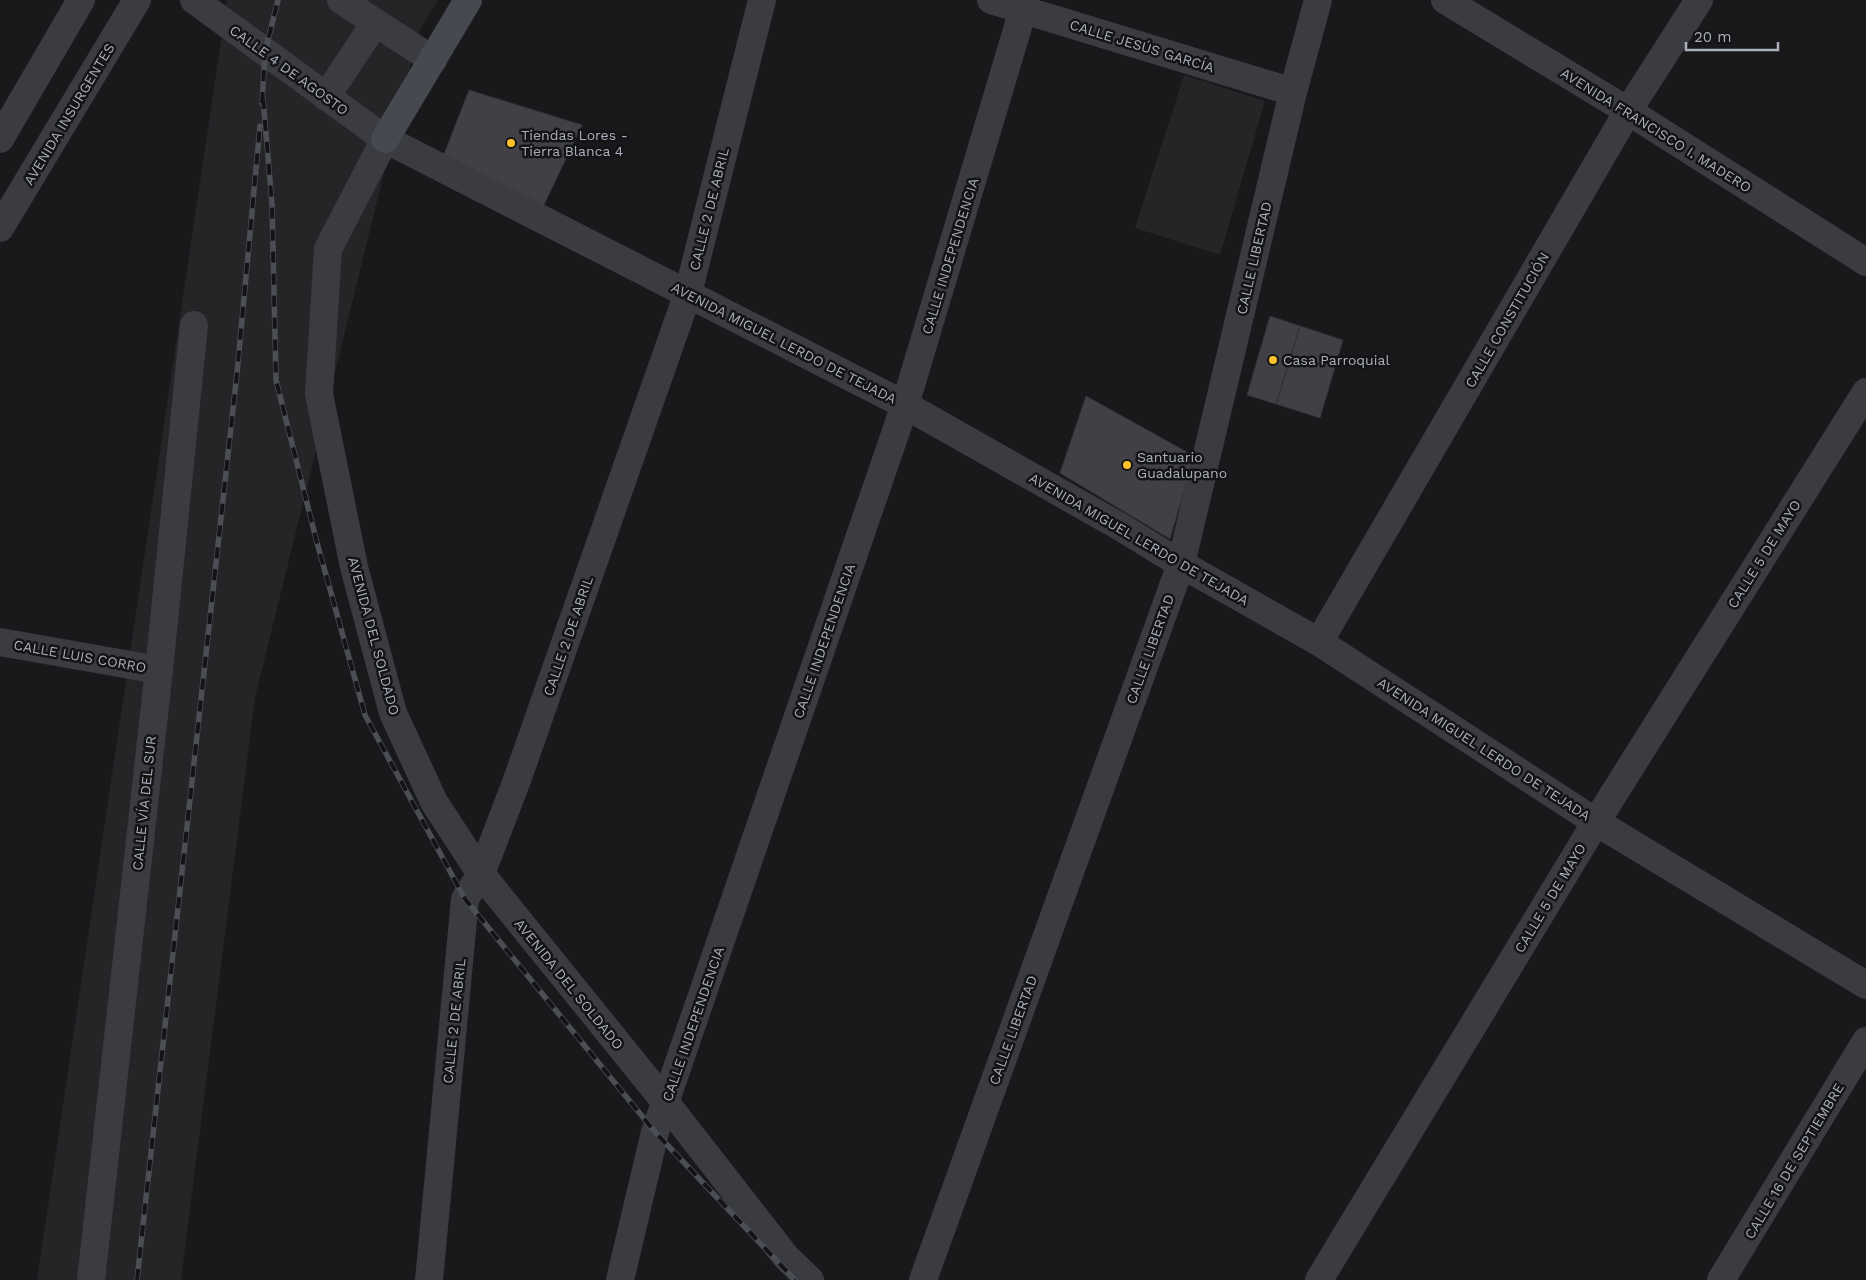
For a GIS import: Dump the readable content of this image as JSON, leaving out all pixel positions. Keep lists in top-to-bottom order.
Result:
{
  "streets": {
    "street": [
      "CALLE JESÚS GARCÍA",
      "CALLE 4 DE AGOSTO",
      "AVENIDA INSURGENTES",
      "AVENIDA FRANCISCO I. MADERO",
      "CALLE 2 DE ABRIL",
      "CALLE INDEPENDENCIA",
      "CALLE LIBERTAD",
      "CALLE CONSTITUCIÓN",
      "AVENIDA MIGUEL LERDO DE TEJADA",
      "CALLE 5 DE MAYO",
      "AVENIDA DEL SOLDADO",
      "CALLE LUIS CORRO",
      "CALLE VÍA DEL SUR",
      "CALLE 16 DE SEPTIEMBRE"
    ]
  },
  "crossings": [
    ["CALLE JESÚS GARCÍA", "CALLE INDEPENDENCIA"],
    ["CALLE JESÚS GARCÍA", "CALLE LIBERTAD"],
    ["CALLE 4 DE AGOSTO", "AVENIDA MIGUEL LERDO DE TEJADA"],
    ["CALLE 4 DE AGOSTO", "AVENIDA DEL SOLDADO"],
    ["AVENIDA FRANCISCO I. MADERO", "CALLE CONSTITUCIÓN"],
    ["CALLE 2 DE ABRIL", "AVENIDA MIGUEL LERDO DE TEJADA"],
    ["CALLE 2 DE ABRIL", "AVENIDA DEL SOLDADO"],
    ["CALLE INDEPENDENCIA", "AVENIDA MIGUEL LERDO DE TEJADA"],
    ["CALLE INDEPENDENCIA", "AVENIDA DEL SOLDADO"],
    ["CALLE LIBERTAD", "AVENIDA MIGUEL LERDO DE TEJADA"],
    ["CALLE CONSTITUCIÓN", "AVENIDA MIGUEL LERDO DE TEJADA"],
    ["AVENIDA MIGUEL LERDO DE TEJADA", "CALLE 5 DE MAYO"],
    ["AVENIDA MIGUEL LERDO DE TEJADA", "AVENIDA DEL SOLDADO"],
    ["CALLE LUIS CORRO", "CALLE VÍA DEL SUR"]
  ],
  "places": ["Tiendas Lores - Tierra Blanca 4", "Casa Parroquial", "Santuario Guadalupano"],
  "scale_bar": "20 m"
}
